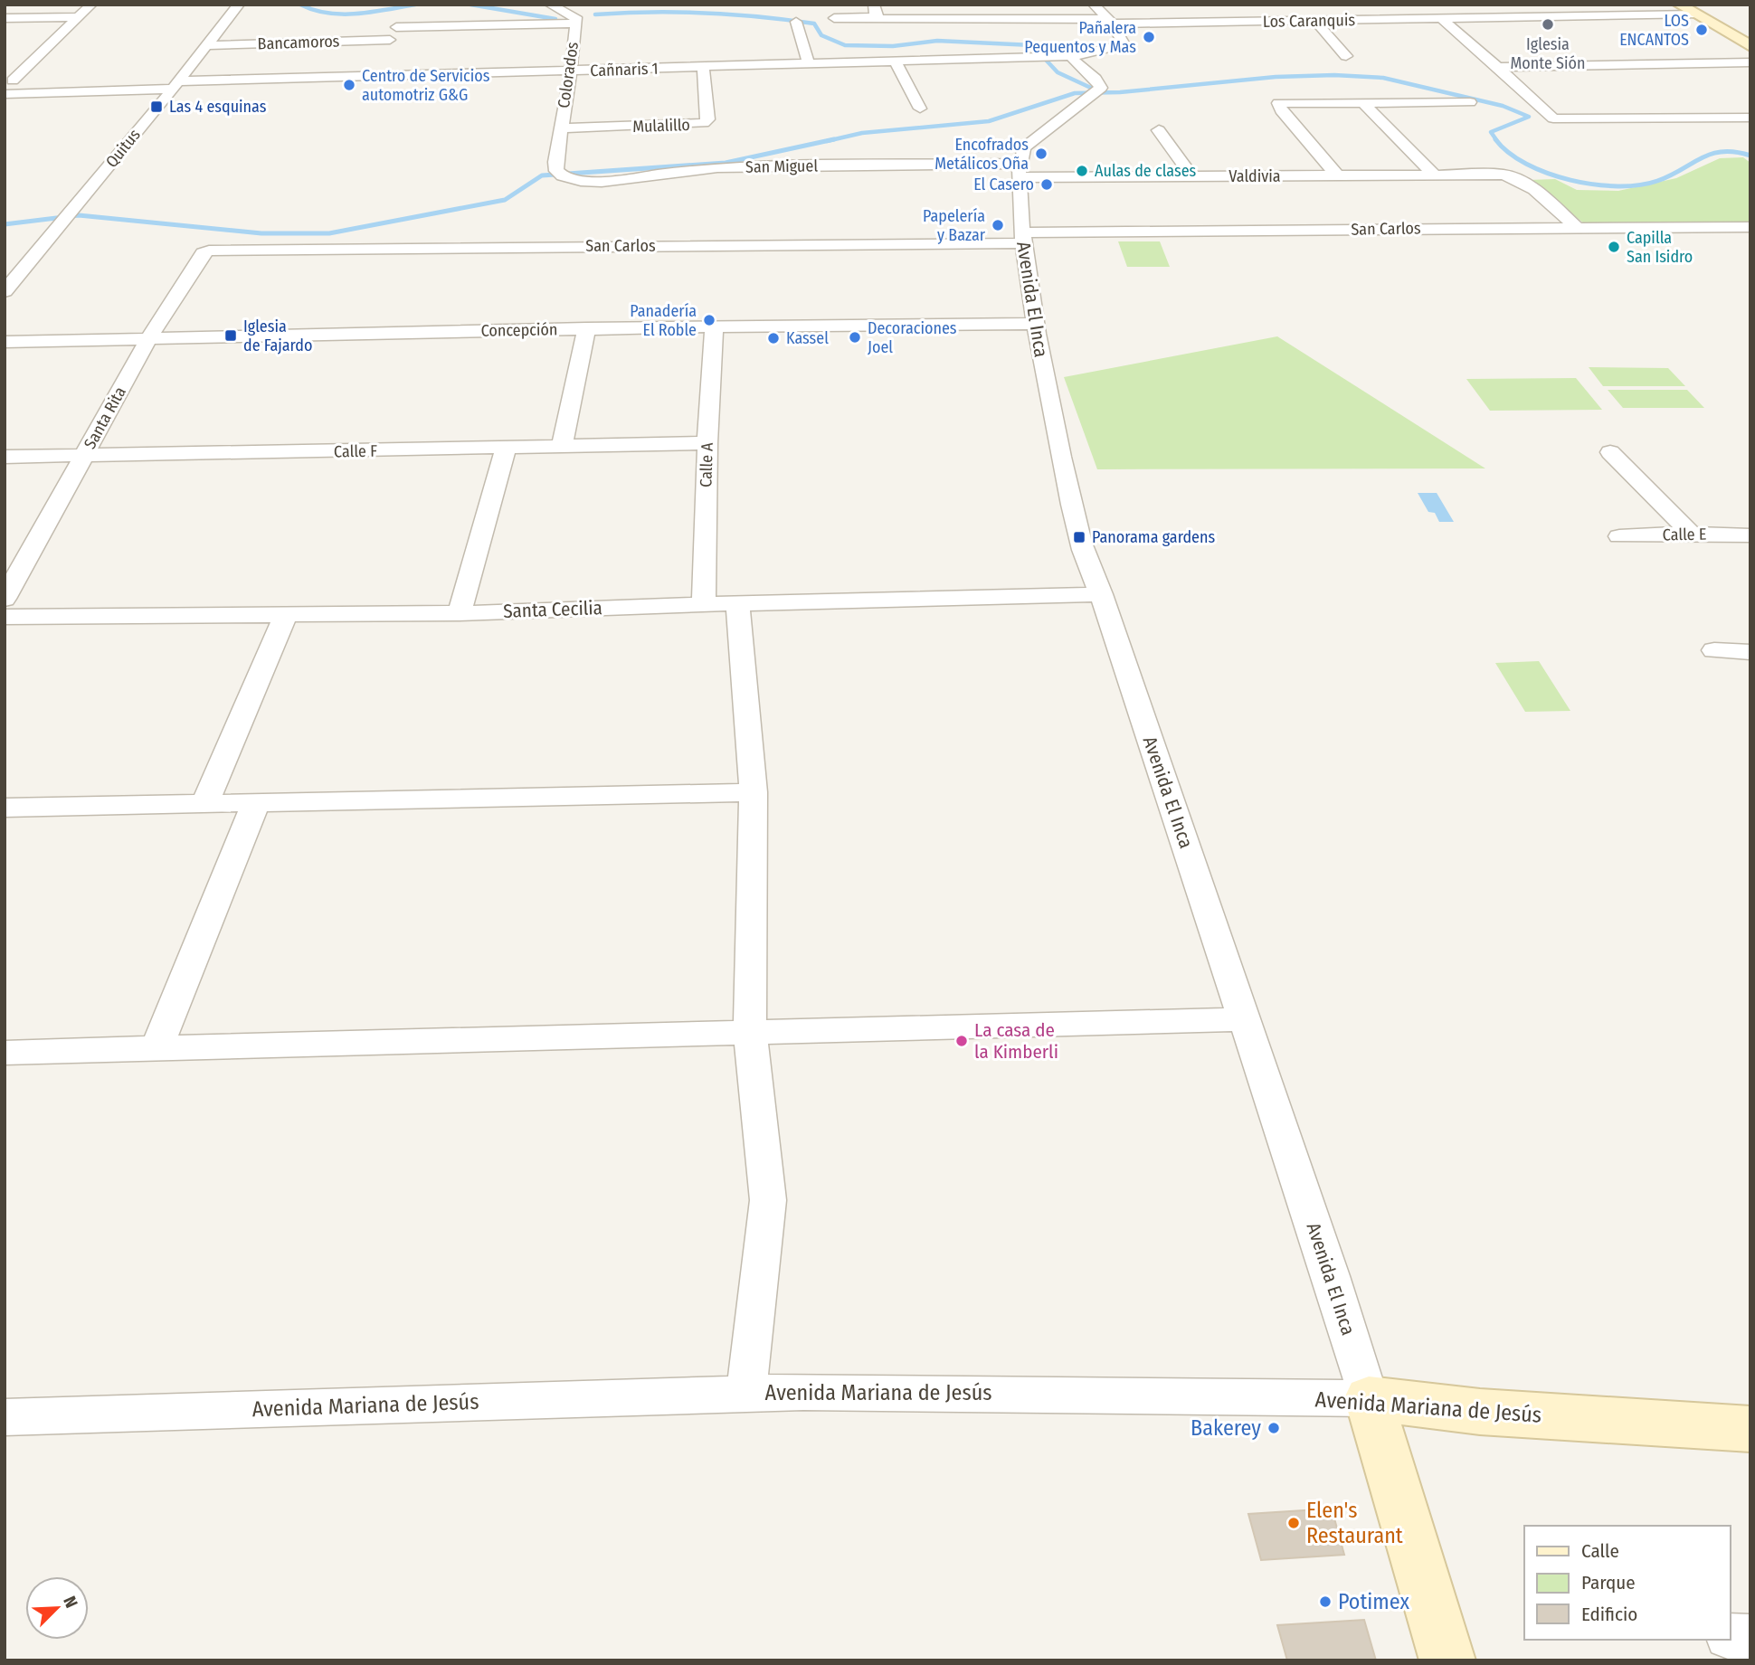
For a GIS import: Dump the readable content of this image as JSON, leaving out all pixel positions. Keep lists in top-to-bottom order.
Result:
{
  "streets": {
    "street": [
      "Los Caranquis",
      "Bancamoros",
      "Cañnaris 1",
      "Colorados",
      "Mulalillo",
      "Quitus",
      "San Miguel",
      "Valdivia",
      "San Carlos",
      "Avenida El Inca",
      "Concepción",
      "Santa Rita",
      "Calle F",
      "Calle A",
      "Calle E",
      "Santa Cecilia",
      "Avenida Mariana de Jesús"
    ]
  },
  "crossings": [
    ["Bancamoros", "Quitus"],
    ["Cañnaris 1", "Colorados"],
    ["Cañnaris 1", "Mulalillo"],
    ["Cañnaris 1", "Quitus"],
    ["Colorados", "Mulalillo"],
    ["Colorados", "San Miguel"],
    ["San Miguel", "Valdivia"],
    ["San Miguel", "Avenida El Inca"],
    ["Valdivia", "San Carlos"],
    ["Valdivia", "Avenida El Inca"],
    ["San Carlos", "Avenida El Inca"],
    ["San Carlos", "Santa Rita"],
    ["Avenida El Inca", "Concepción"],
    ["Avenida El Inca", "Santa Cecilia"],
    ["Avenida El Inca", "Avenida Mariana de Jesús"],
    ["Concepción", "Santa Rita"],
    ["Concepción", "Calle A"],
    ["Santa Rita", "Calle F"],
    ["Calle F", "Calle A"],
    ["Calle A", "Santa Cecilia"]
  ],
  "places": {
    "other": [
      "Iglesia Monte Sión",
      "LOS ENCANTOS",
      "Pañalera Pequentos y Mas",
      "Centro de Servicios automotriz G&G",
      "Encofrados Metálicos Oña",
      "Aulas de clases",
      "El Casero",
      "Papelería y Bazar",
      "Capilla San Isidro",
      "Panadería El Roble",
      "Decoraciones Joel",
      "Kassel",
      "La casa de la Kimberli",
      "Bakerey",
      "Elen's Restaurant",
      "Potimex"
    ],
    "transit": ["Las 4 esquinas", "Iglesia de Fajardo", "Panorama gardens"]
  },
  "legend": ["Calle", "Parque", "Edificio"],
  "north": "top right"
}
